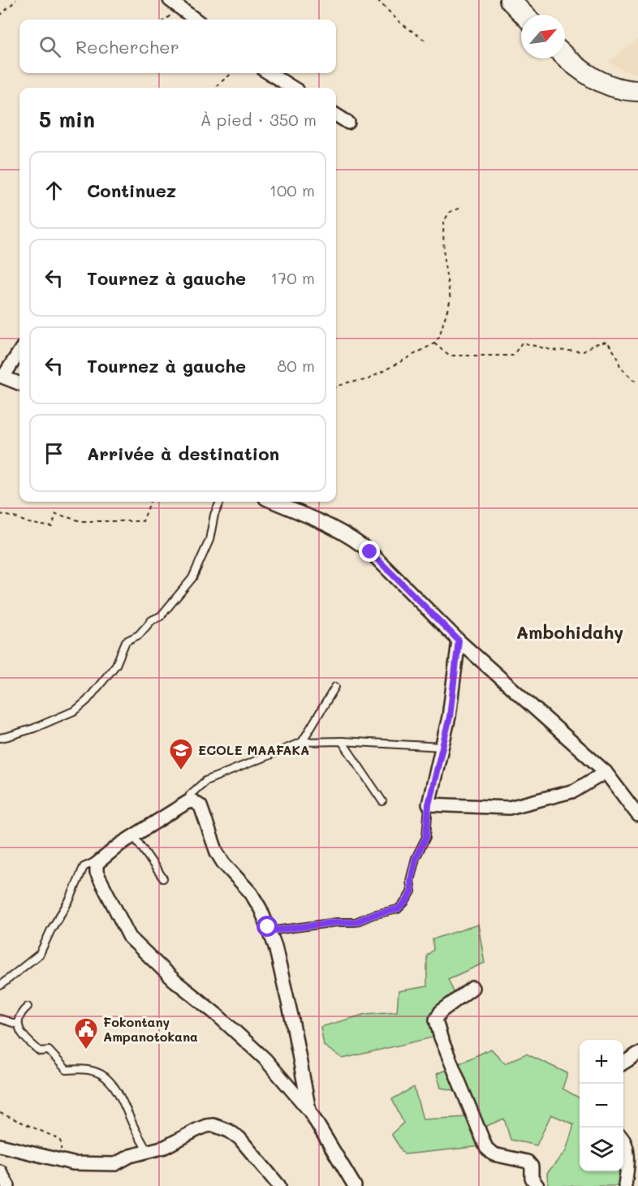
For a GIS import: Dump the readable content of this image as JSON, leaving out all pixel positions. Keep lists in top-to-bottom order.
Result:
{
  "districts": ["Ambohidahy"],
  "places": {
    "school or university": ["ECOLE MAAFAKA"],
    "public building": ["Fokontany Ampanotokana"]
  },
  "north": "top right",
  "page": {
    "search": "Rechercher",
    "heading": ["5 min", "À pied · 350 m"],
    "list": [
      ["Continuez", "100 m"],
      ["Tournez à gauche", "170 m"],
      ["Tournez à gauche", "80 m"],
      "Arrivée à destination"
    ],
    "map_buttons": ["+", "−"]
  }
}
